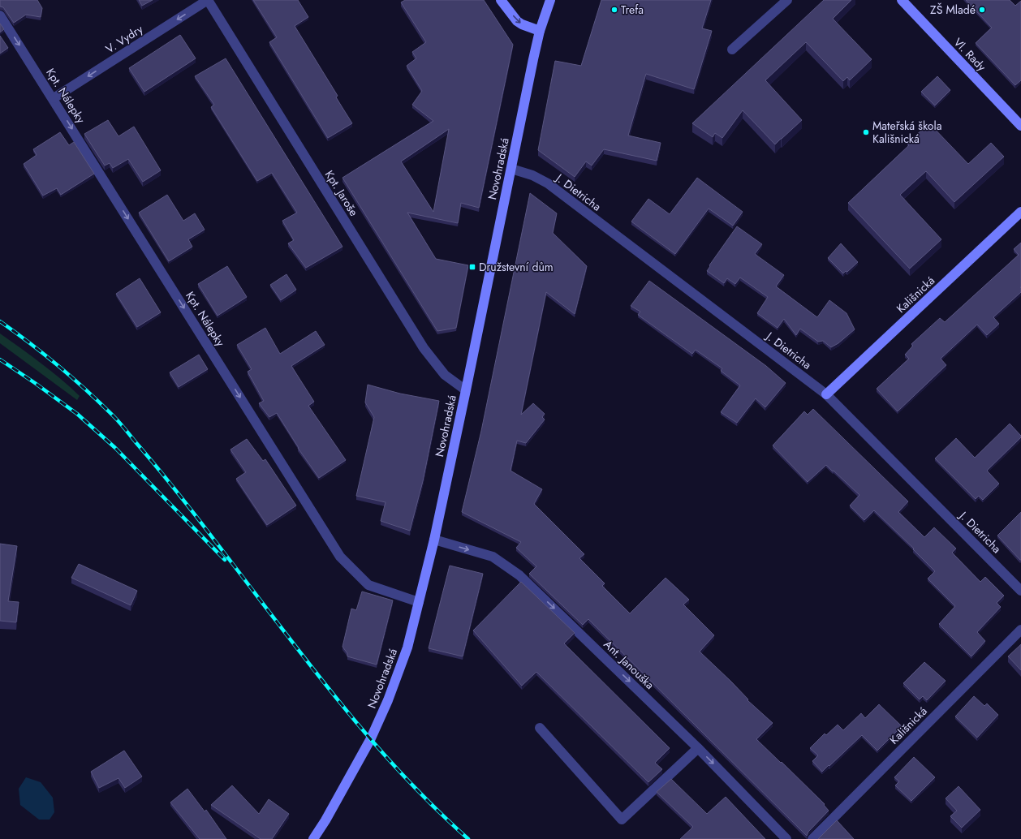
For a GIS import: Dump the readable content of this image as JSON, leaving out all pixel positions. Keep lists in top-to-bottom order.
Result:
{
  "streets": {
    "main road": ["Vl. Rady", "Novohradská", "Kališnická"],
    "street": [
      "V. Vydry",
      "Kpt. Nálepky",
      "J. Dietricha",
      "Kpt. Jaroše",
      "Ant. Janouška"
    ]
  },
  "crossings": [
    ["V. Vydry", "Kpt. Nálepky"],
    ["V. Vydry", "Kpt. Jaroše"],
    ["Kpt. Nálepky", "Novohradská"],
    ["Novohradská", "J. Dietricha"],
    ["Novohradská", "Kpt. Jaroše"],
    ["Novohradská", "Ant. Janouška"],
    ["J. Dietricha", "Kališnická"]
  ],
  "one_way": ["V. Vydry", "Kpt. Nálepky", "Ant. Janouška"],
  "places": {
    "other": ["Trefa", "ZŠ Mladé", "Mateřská škola Kališnická"],
    "transit": ["Družstevní dům"]
  }
}
